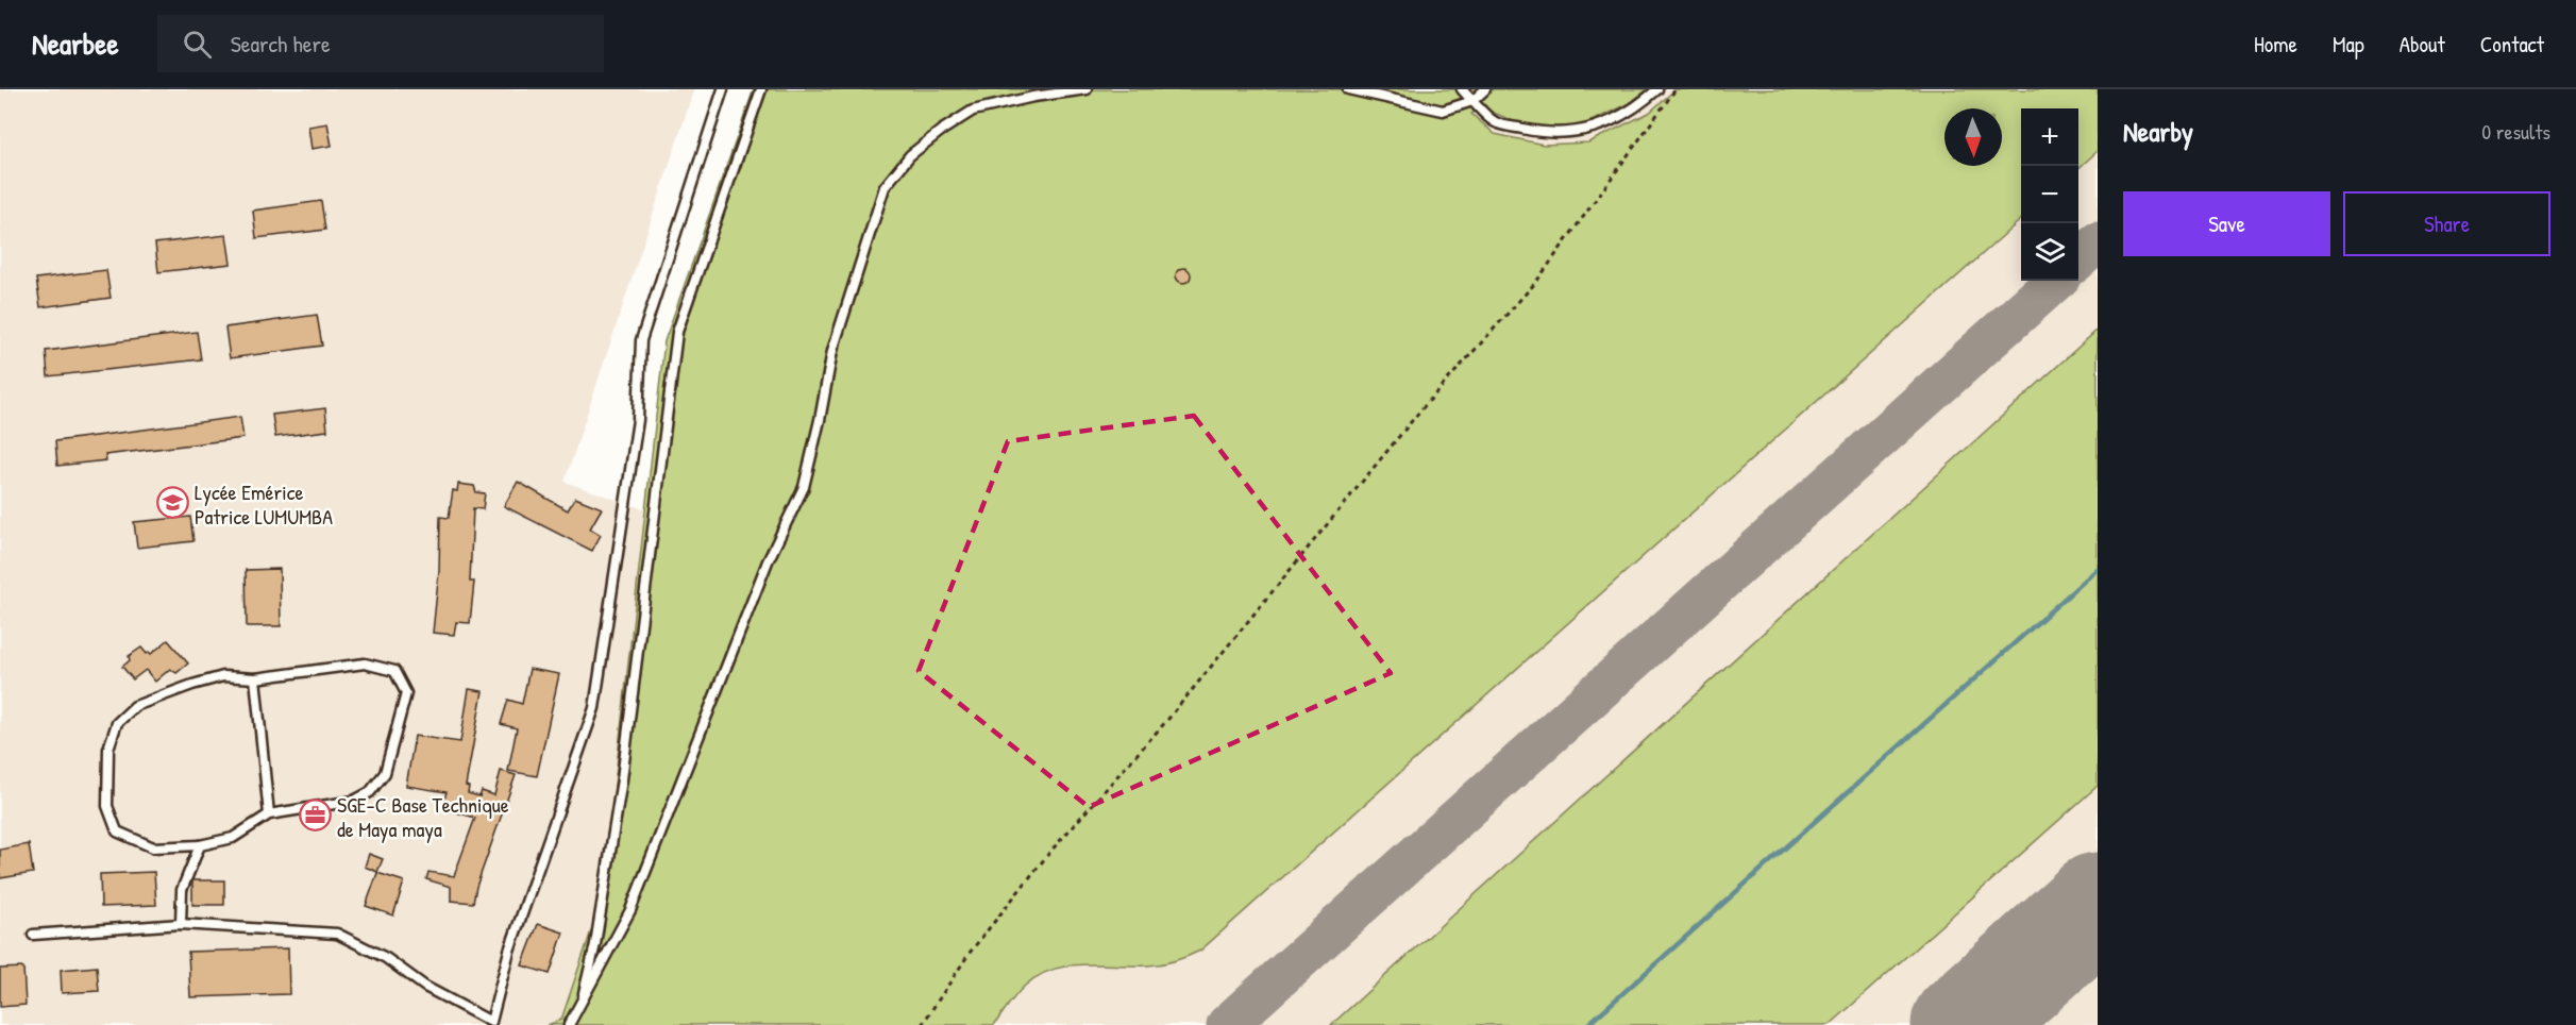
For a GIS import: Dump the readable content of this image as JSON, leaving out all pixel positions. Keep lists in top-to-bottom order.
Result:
{
  "places": {
    "school or university": ["Lycée Emérice Patrice LUMUMBA"],
    "office": ["SGE-C Base Technique de Maya maya"]
  },
  "north": "bottom",
  "page": {
    "header": "Nearbee",
    "search": "Search here",
    "nav": [
      "Home",
      "Map",
      "About",
      "Contact"
    ],
    "heading": ["Nearby", "0 results"],
    "map_buttons": ["+", "−"],
    "buttons": ["Save", "Share"]
  }
}
